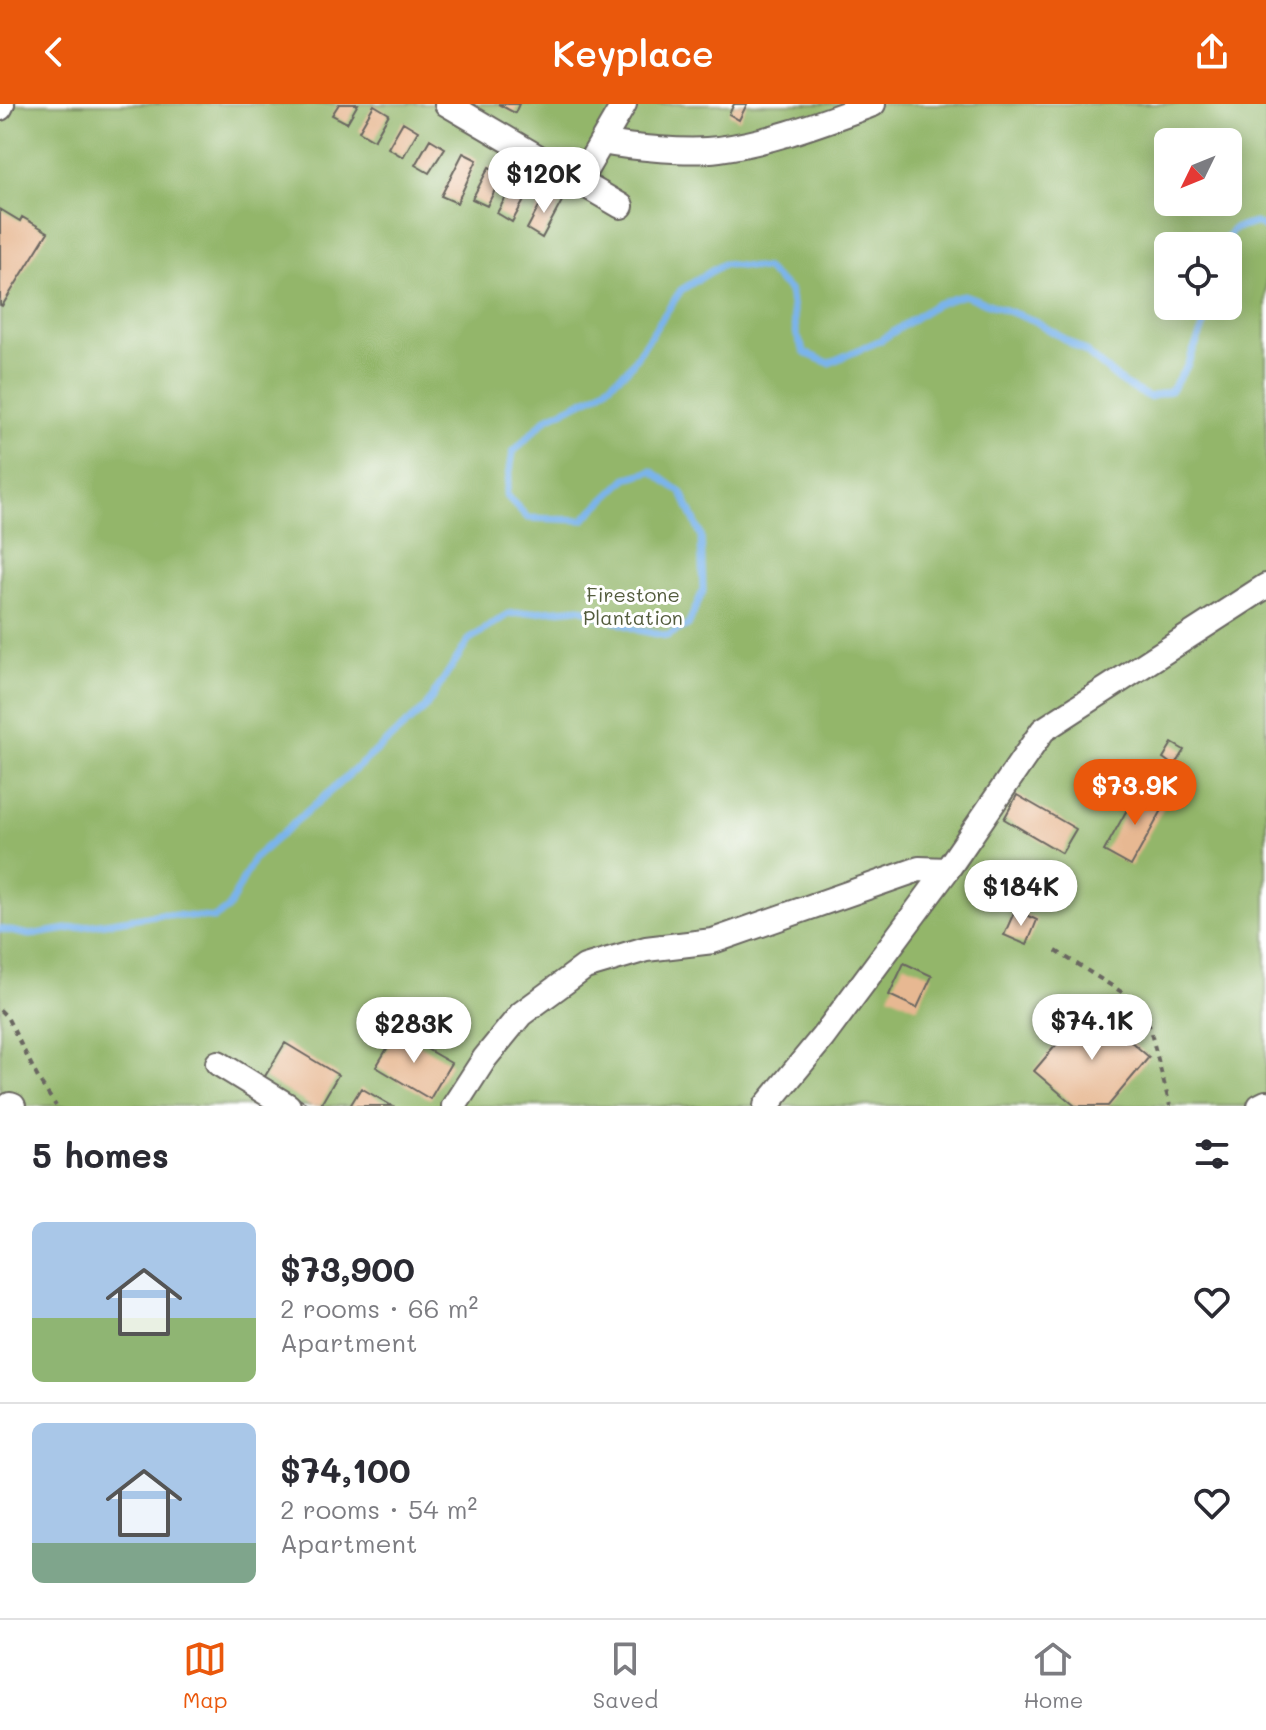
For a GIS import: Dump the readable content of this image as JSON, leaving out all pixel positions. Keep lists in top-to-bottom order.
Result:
{
  "parks": ["Firestone Plantation"],
  "north": "bottom left",
  "page": {
    "header": "Keyplace",
    "price": [
      "$120K",
      "$73.9K",
      "$184K",
      "$74.1K",
      "$283K"
    ],
    "heading": "5 homes",
    "list": [
      {
        "name": "$73,900",
        "note": "2 rooms · 66 m² · Apartment"
      },
      {
        "name": "$74,100",
        "note": "2 rooms · 54 m² · Apartment"
      }
    ],
    "tabs": ["Map", "Saved", "Home"]
  }
}
